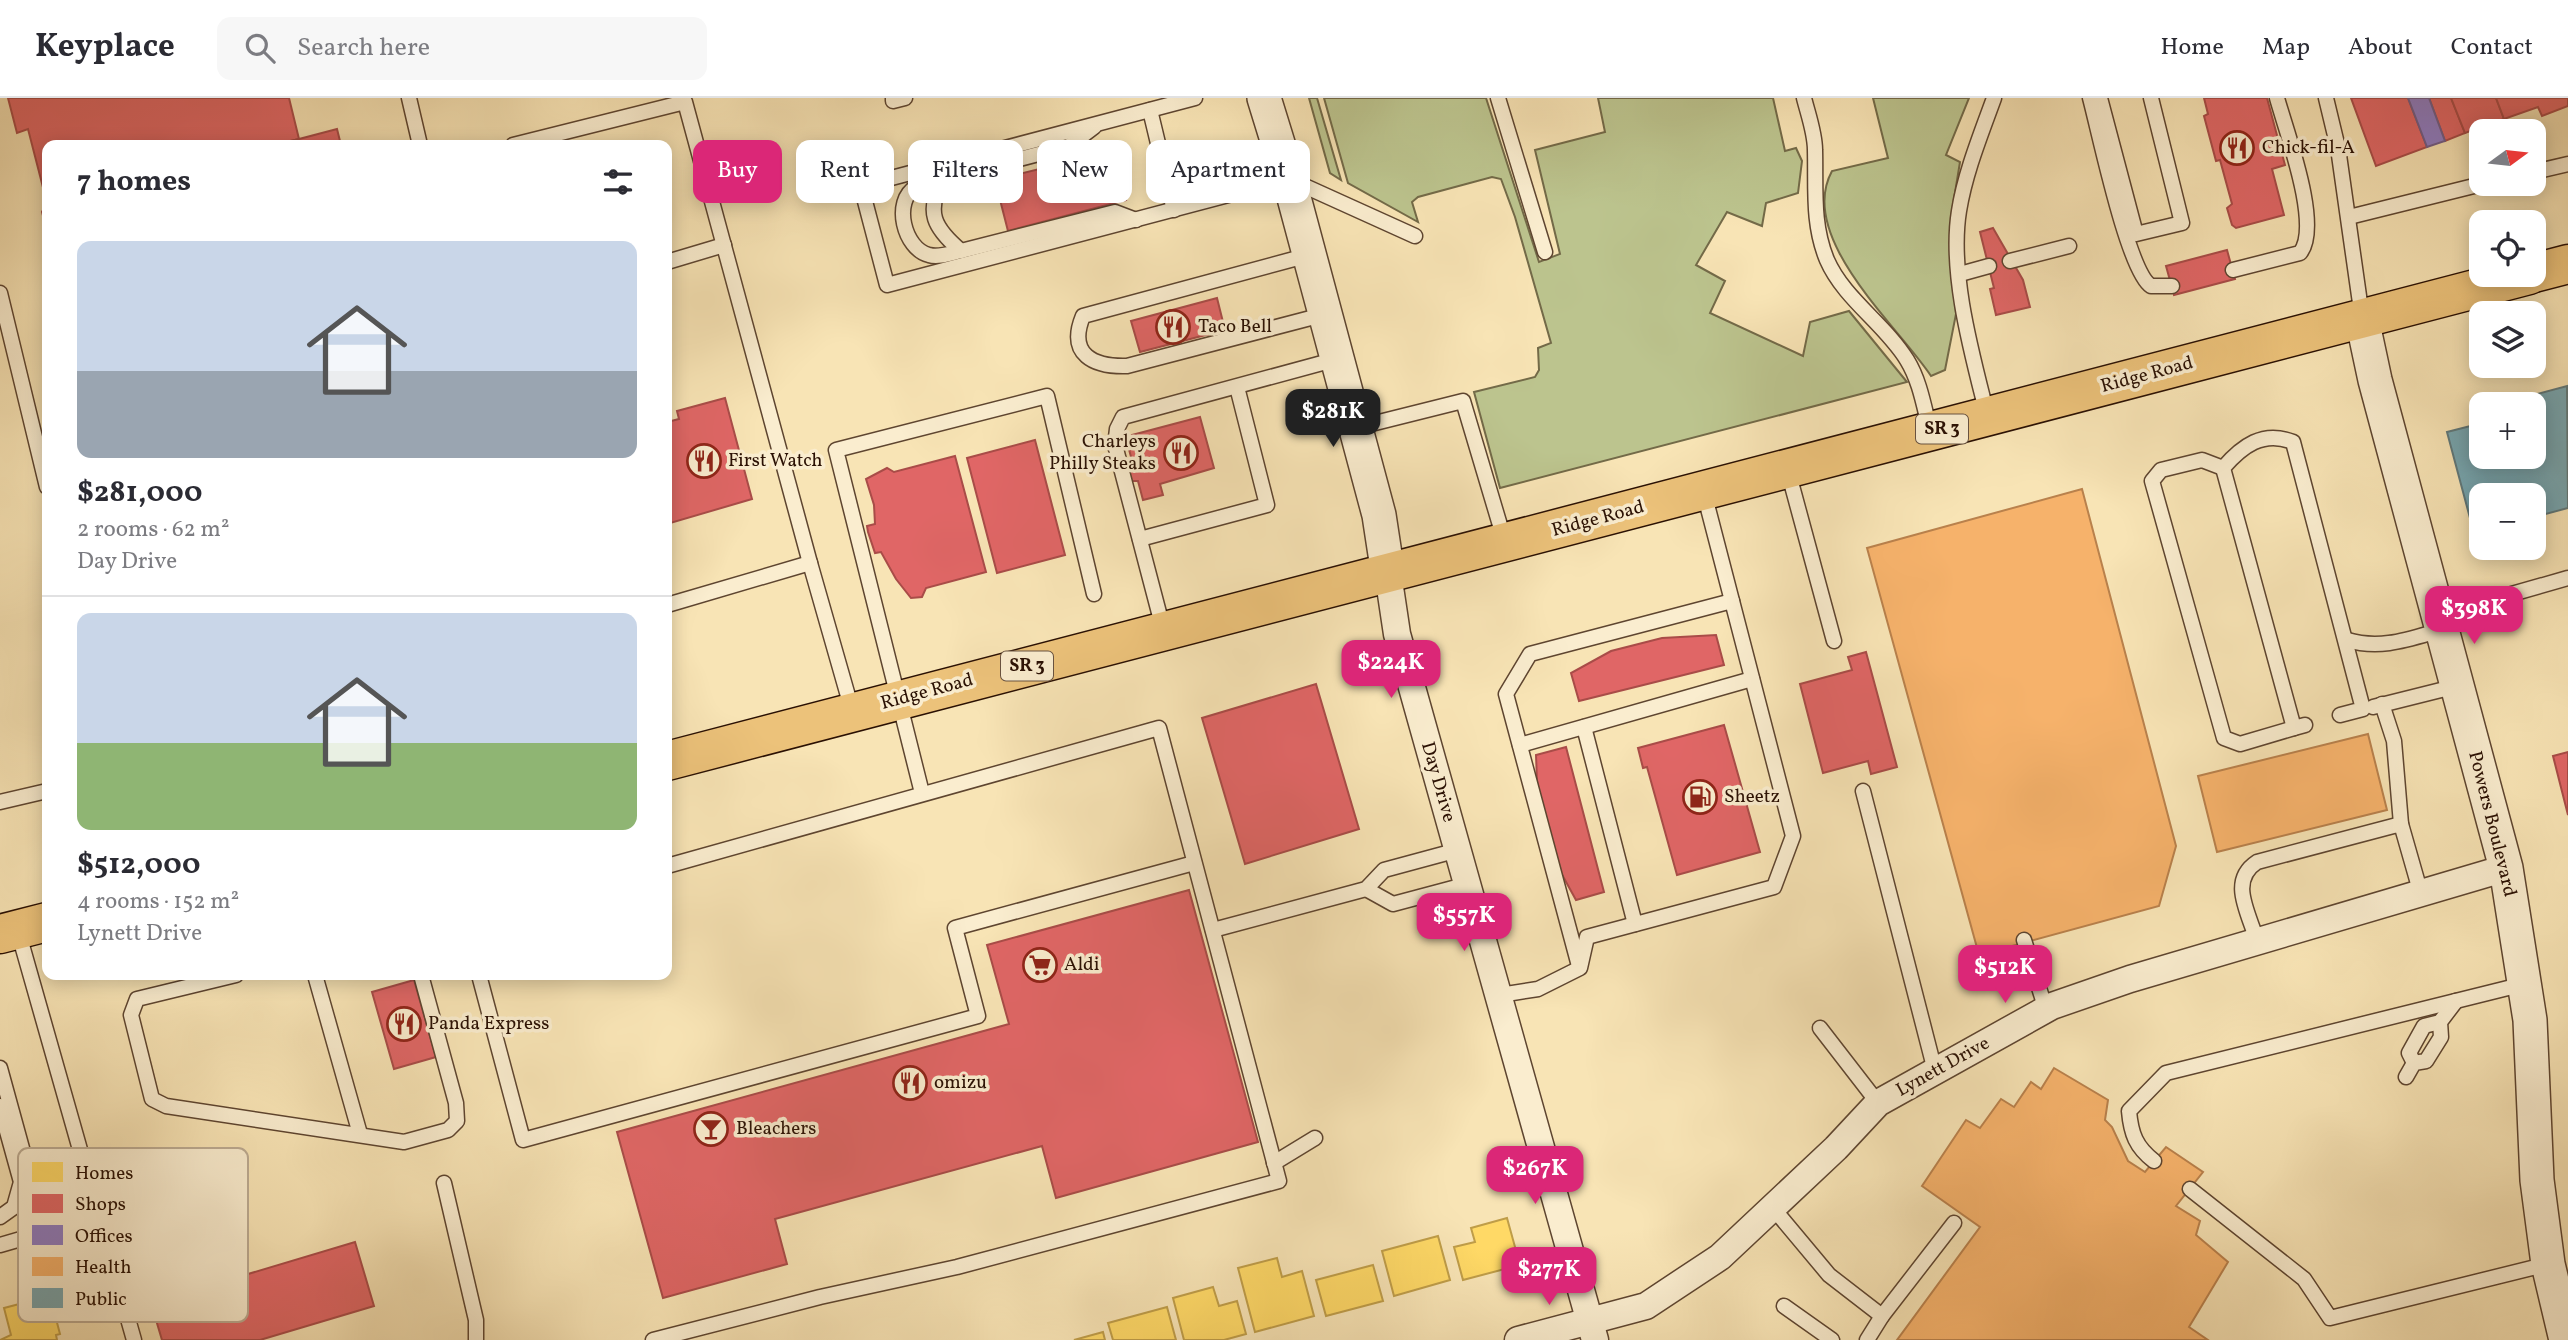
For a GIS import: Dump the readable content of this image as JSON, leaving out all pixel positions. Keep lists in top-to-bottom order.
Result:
{
  "streets": {
    "main road": ["Ridge Road", "SR 3"],
    "street": ["Day Drive", "Powers Boulevard", "Lynett Drive"]
  },
  "crossings": [
    ["Ridge Road", "Day Drive"],
    ["Ridge Road", "Powers Boulevard"],
    ["Day Drive", "Lynett Drive"],
    ["Powers Boulevard", "Lynett Drive"]
  ],
  "places": {
    "restaurant": [
      "Chick-fil-A",
      "Taco Bell",
      "Charleys Philly Steaks",
      "First Watch",
      "Panda Express",
      "omizu"
    ],
    "fuel station": ["Sheetz"],
    "supermarket": ["Aldi"],
    "bar": ["Bleachers"]
  },
  "legend": [
    "Homes",
    "Shops",
    "Offices",
    "Health",
    "Public"
  ],
  "north": "right",
  "page": {
    "header": "Keyplace",
    "search": "Search here",
    "nav": [
      "Home",
      "Map",
      "About",
      "Contact"
    ],
    "map_buttons": ["+", "−"],
    "chip": [
      "Buy",
      "Rent",
      "Filters",
      "New",
      "Apartment"
    ],
    "heading": "7 homes",
    "list": [
      {
        "name": "$281,000",
        "note": "2 rooms · 62 m² · Day Drive"
      },
      {
        "name": "$512,000",
        "note": "4 rooms · 152 m² · Lynett Drive"
      }
    ],
    "price": [
      "$281K",
      "$398K",
      "$224K",
      "$557K",
      "$512K",
      "$267K",
      "$277K"
    ]
  }
}
